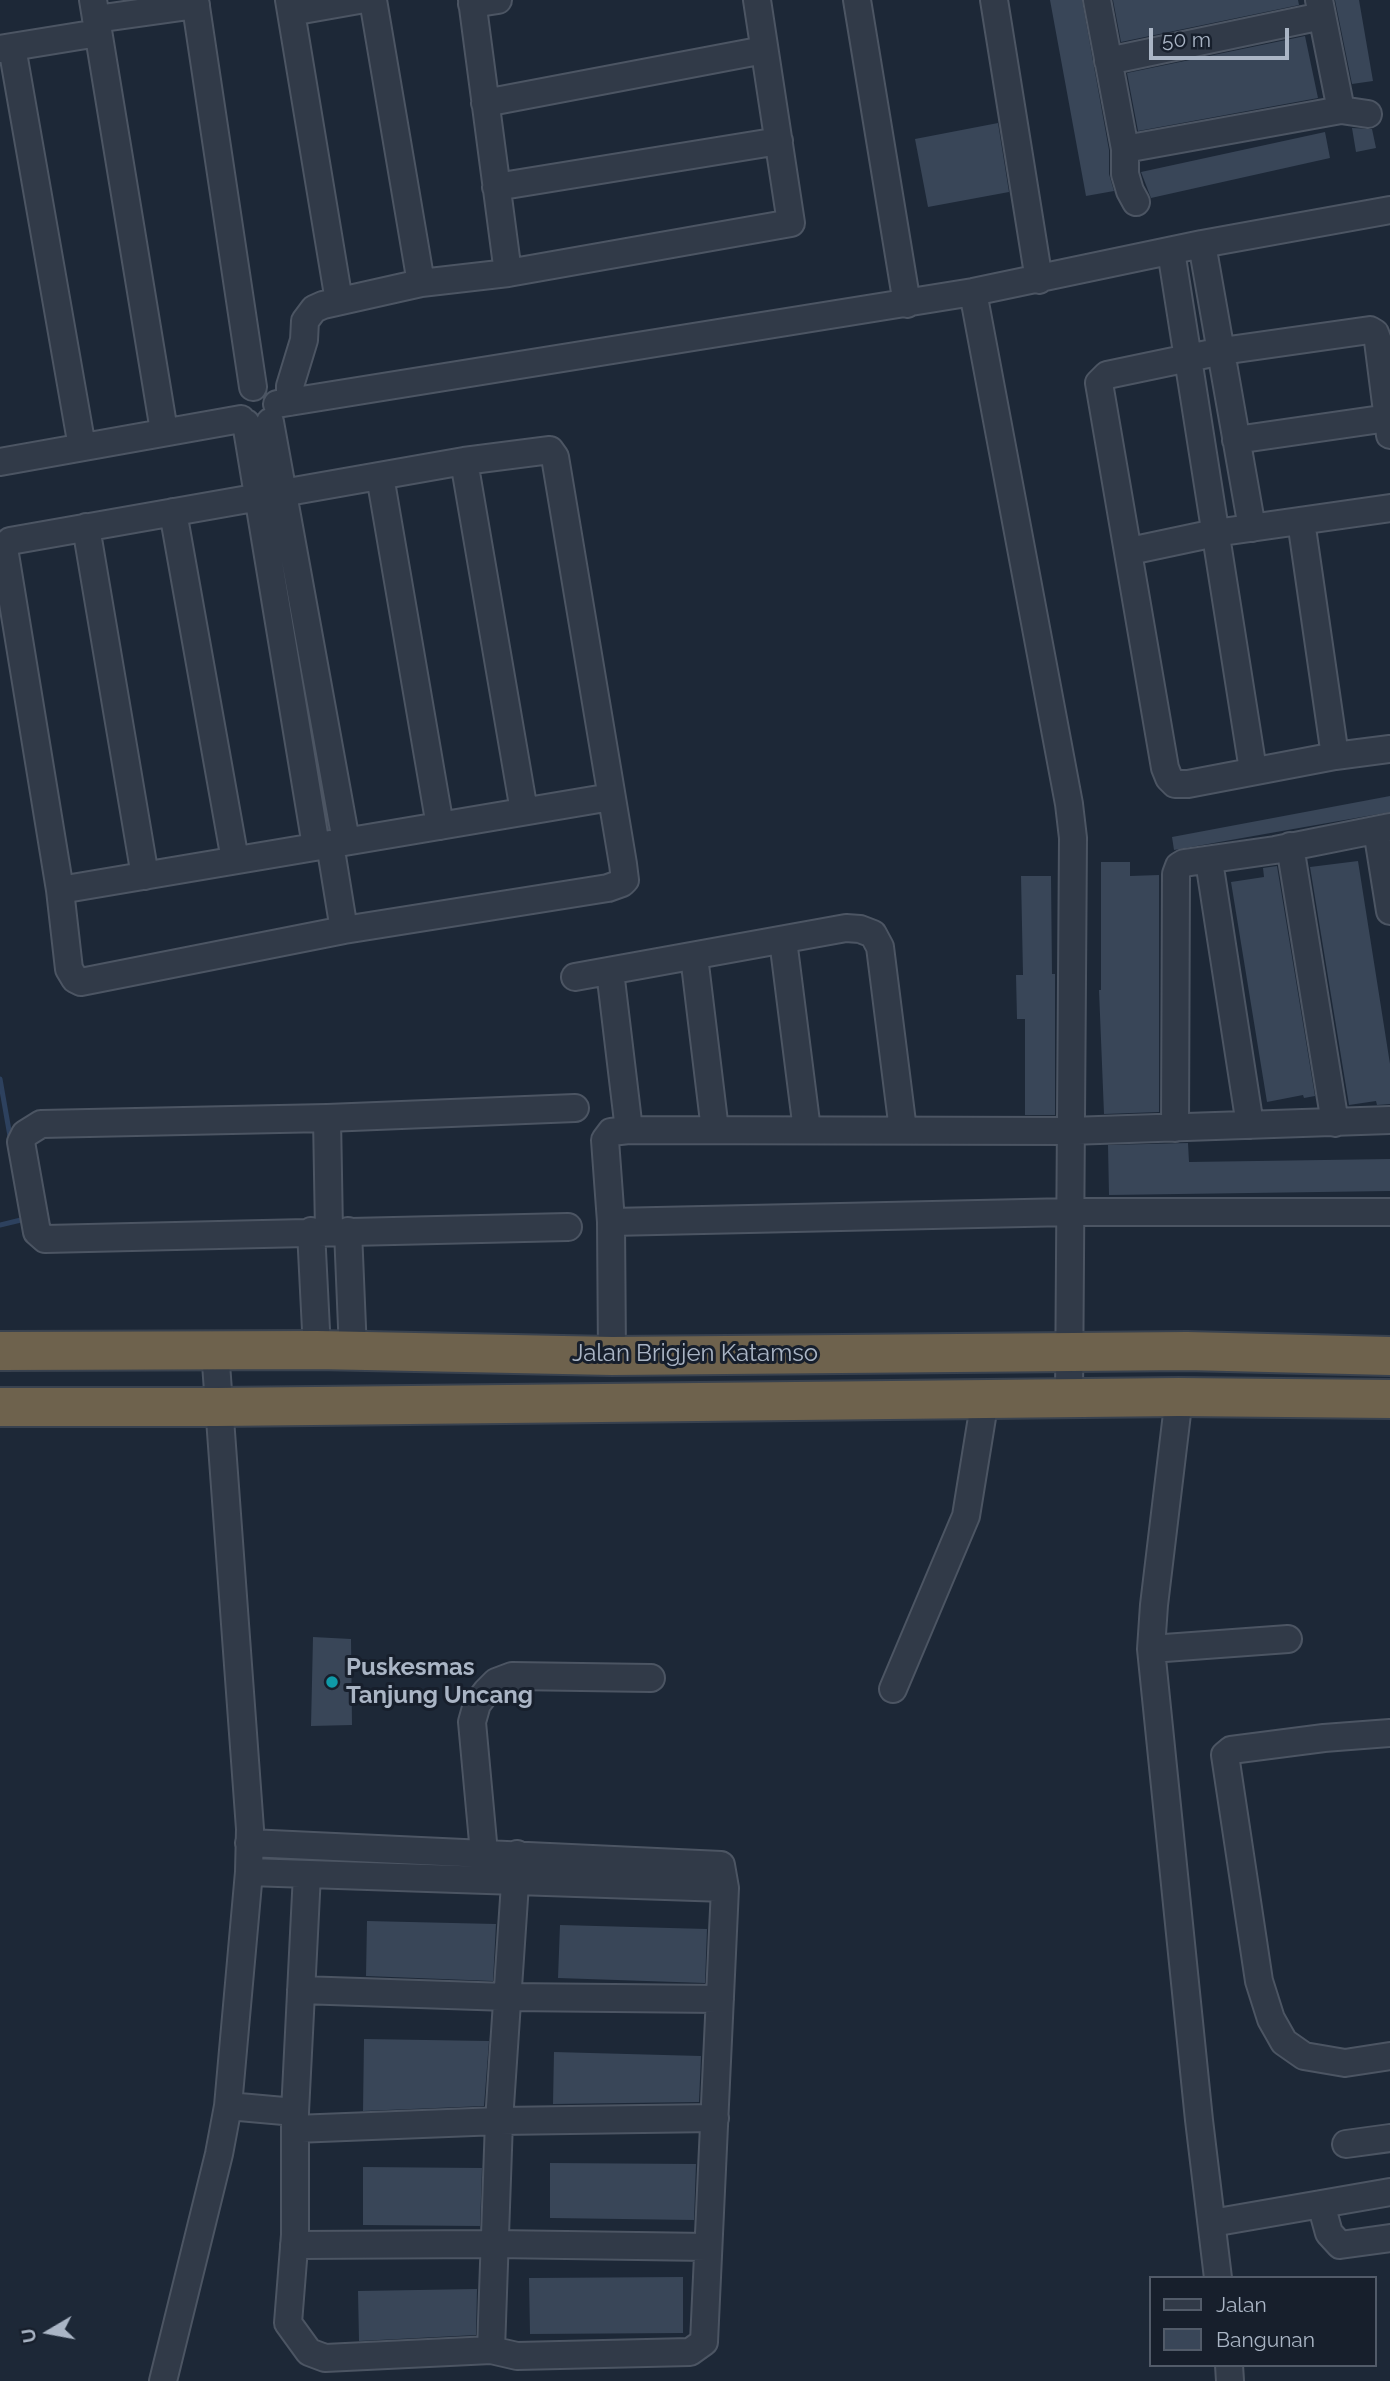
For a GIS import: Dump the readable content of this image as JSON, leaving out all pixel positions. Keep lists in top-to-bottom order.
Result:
{
  "streets": {
    "highway": ["Jalan Brigjen Katamso"]
  },
  "places": ["Puskesmas Tanjung Uncang"],
  "legend": ["Jalan", "Bangunan"],
  "scale_bar": "50 m",
  "north": "left"
}
